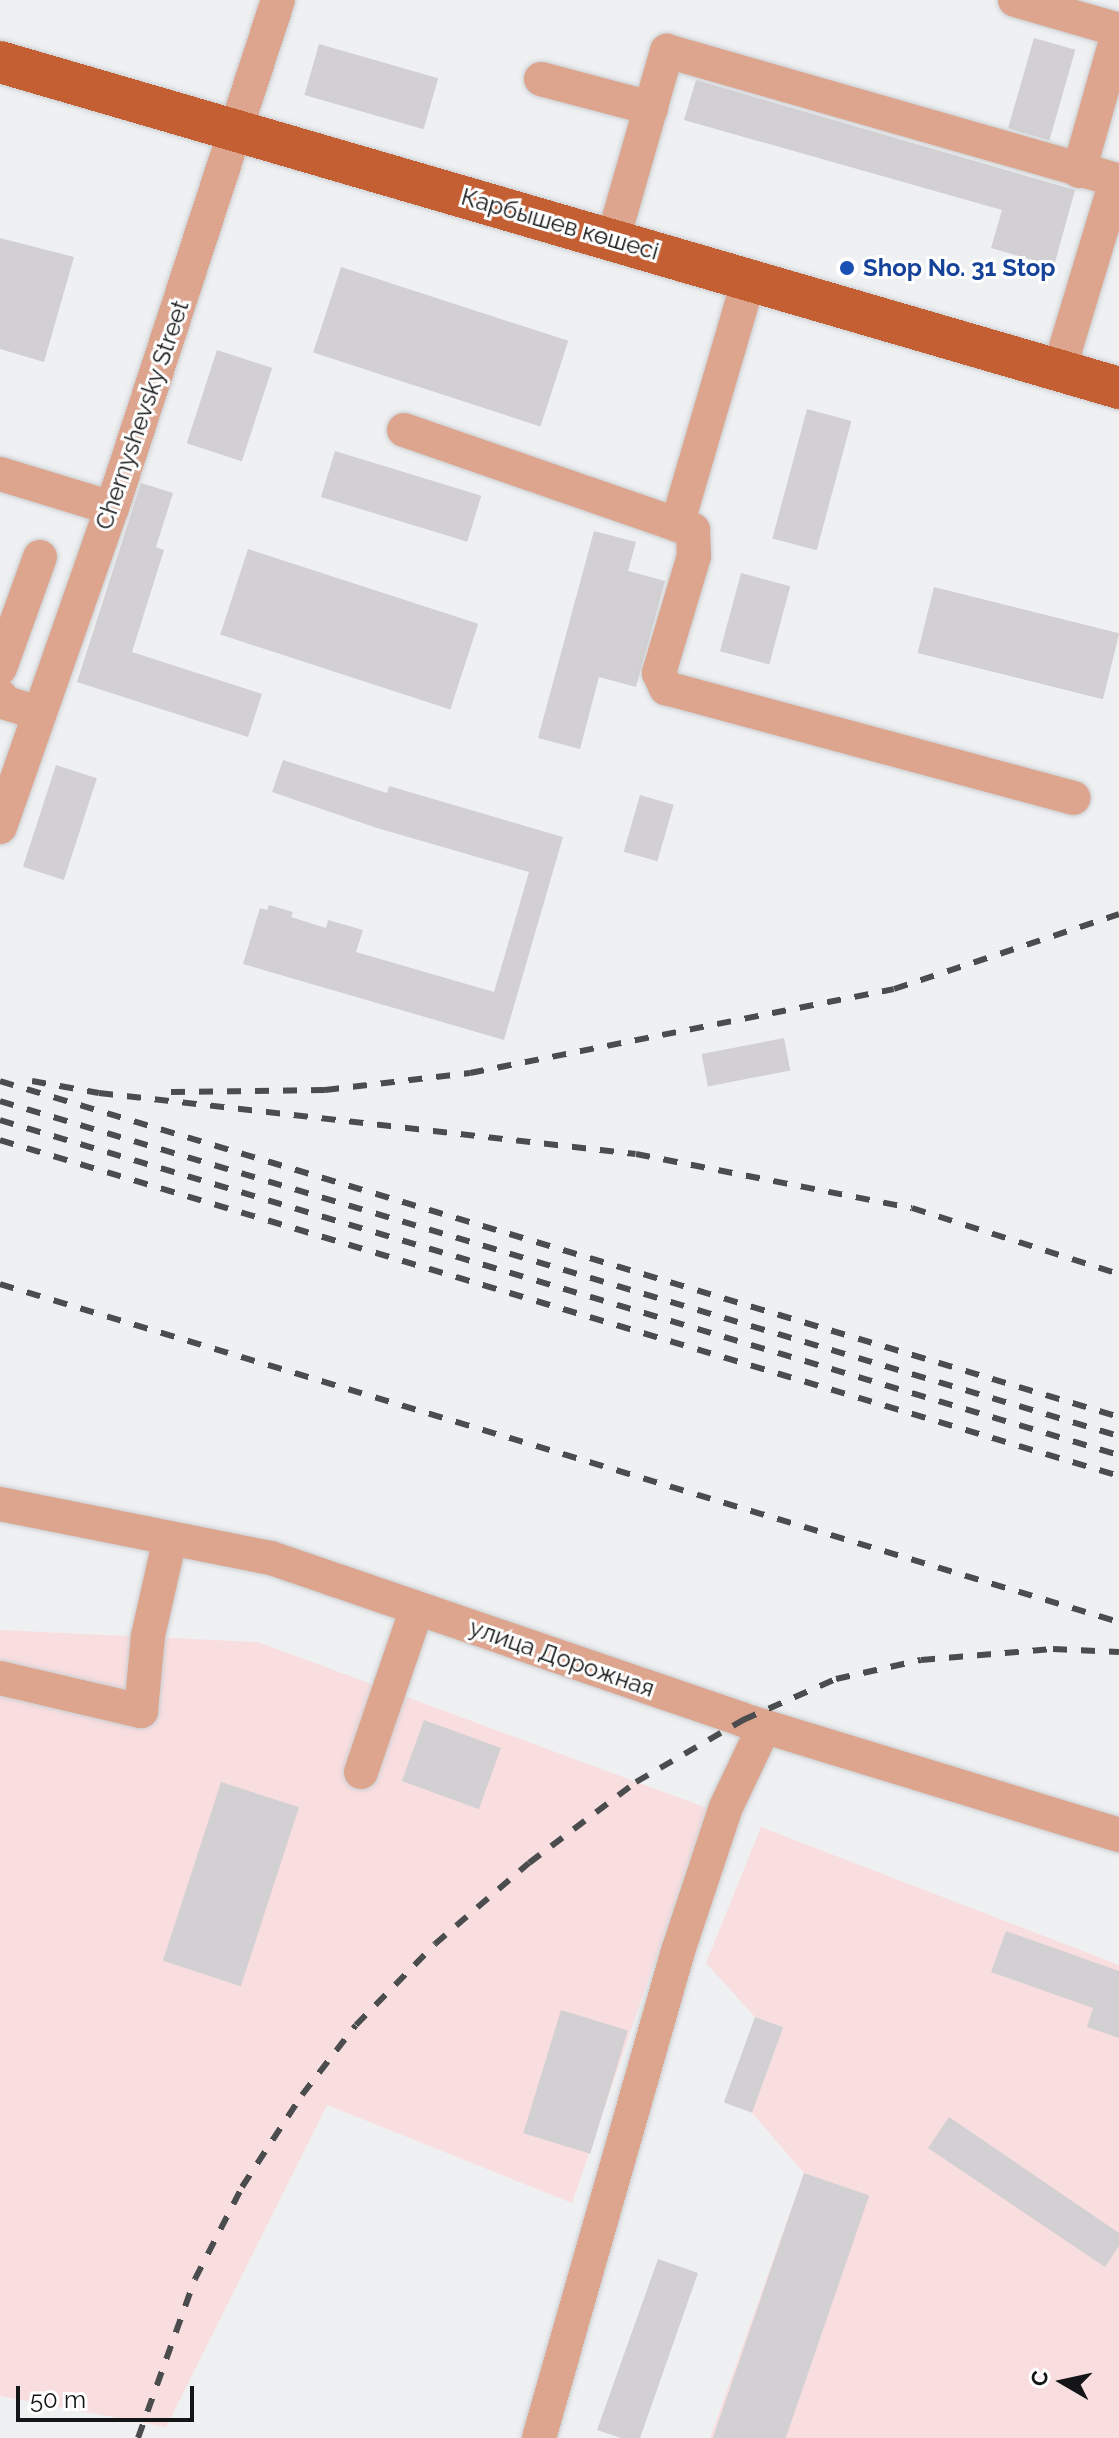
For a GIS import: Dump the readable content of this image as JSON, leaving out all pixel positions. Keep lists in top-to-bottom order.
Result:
{
  "streets": {
    "main road": ["Карбышев көшесі"],
    "street": ["Chernyshevsky Street", "улица Дорожная"]
  },
  "crossings": [
    ["Карбышев көшесі", "Chernyshevsky Street"]
  ],
  "places": ["Shop No. 31 Stop"],
  "scale_bar": "50 m",
  "north": "left"
}
